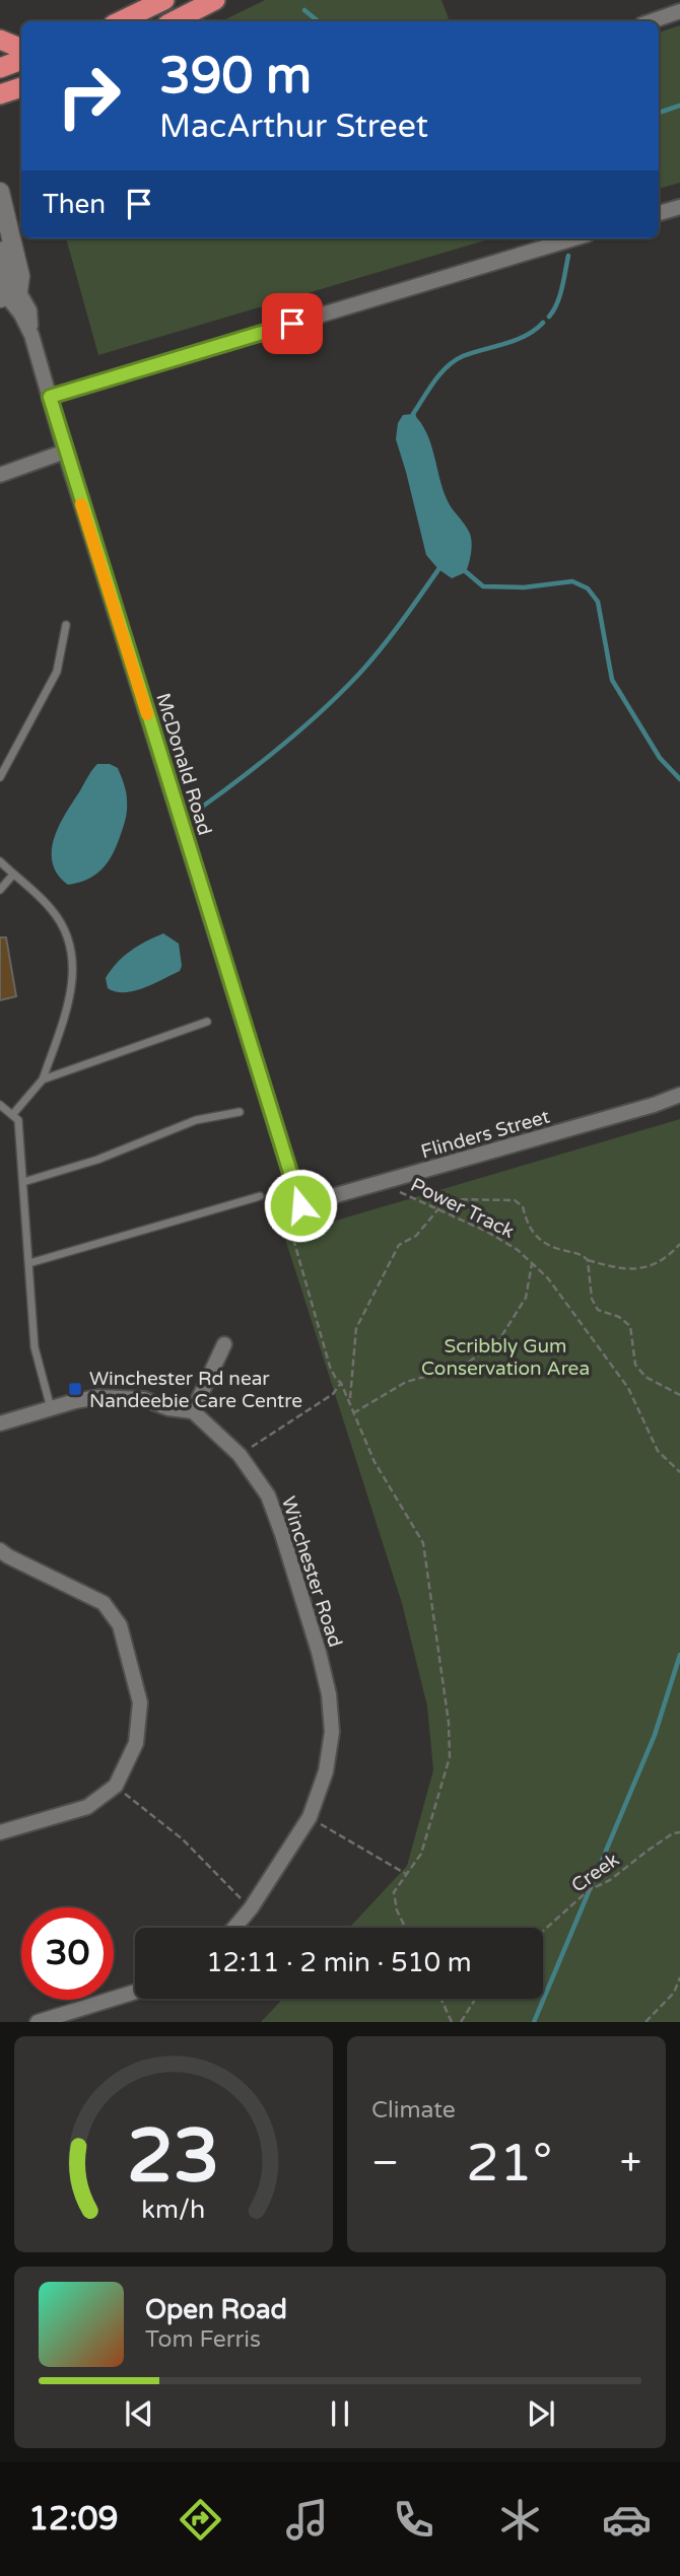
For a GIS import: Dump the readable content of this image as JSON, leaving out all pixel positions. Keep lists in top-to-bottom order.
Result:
{
  "streets": {
    "street": ["McDonald Road", "Flinders Street", "Winchester Road"],
    "path": ["Power Track", "Creek"]
  },
  "crossings": [
    ["McDonald Road", "Flinders Street"],
    ["Flinders Street", "Power Track"]
  ],
  "parks": ["Scribbly Gum Conservation Area"],
  "places": {
    "transit": ["Winchester Rd near Nandeebie Care Centre"]
  },
  "page": {
    "turn": ["390 m", "MacArthur Street"],
    "then": "Then",
    "limit": "30",
    "trip": "12:11 · 2 min · 510 m",
    "tile": "Climate",
    "heat": ["−", "21°", "+"],
    "song": ["Open Road", "Tom Ferris"],
    "tabs": "12:09",
    "gauge": ["23", "km/h"]
  }
}
